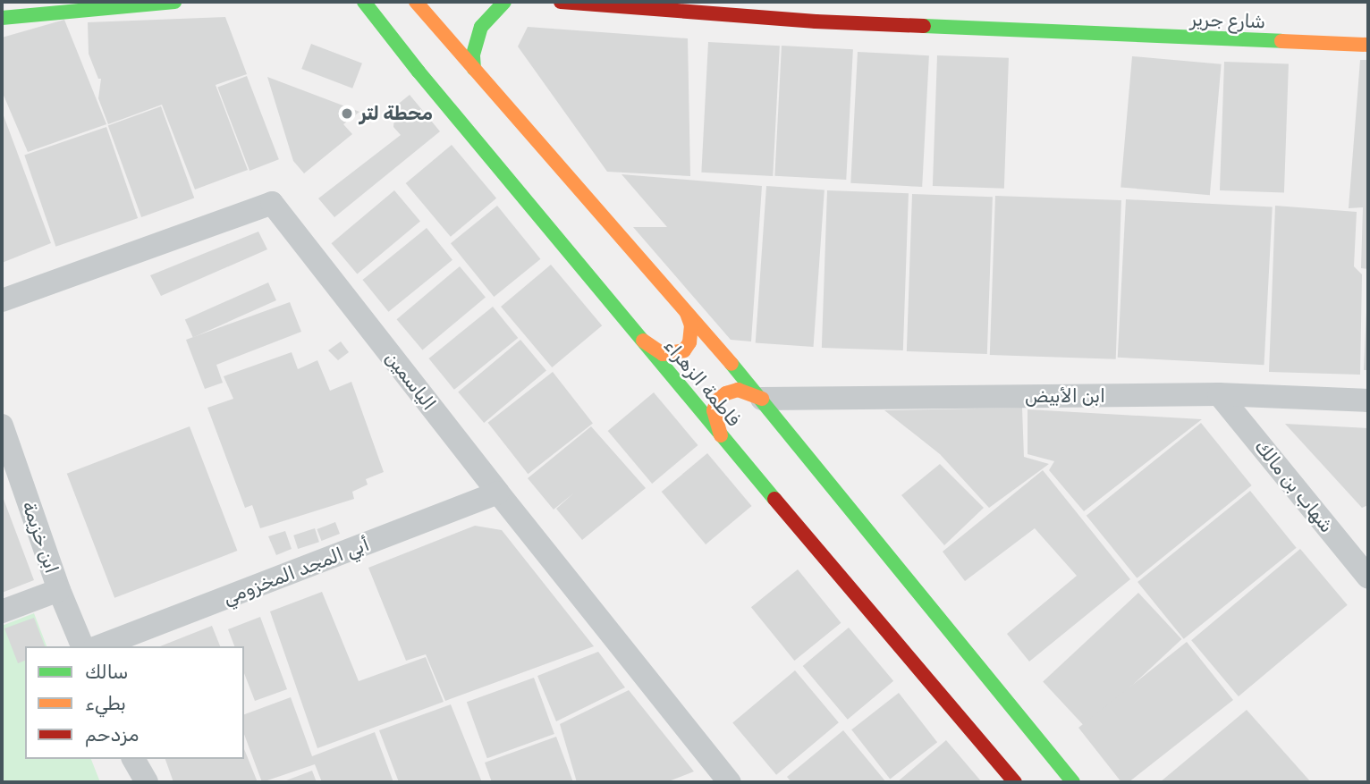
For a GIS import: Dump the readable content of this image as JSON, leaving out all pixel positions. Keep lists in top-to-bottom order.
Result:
{
  "streets": {
    "main road": ["شارع جرير", "فاطمة الزهراء"],
    "street": [
      "الياسمين",
      "ابن الأبيض",
      "شهاب بن مالك",
      "ابن خزيمة",
      "أبي المجد المخزومي"
    ]
  },
  "crossings": [
    ["الياسمين", "أبي المجد المخزومي"],
    ["ابن الأبيض", "شهاب بن مالك"]
  ],
  "places": ["محطة لتر"],
  "legend": ["سالك", "بطيء", "مزدحم"]
}
